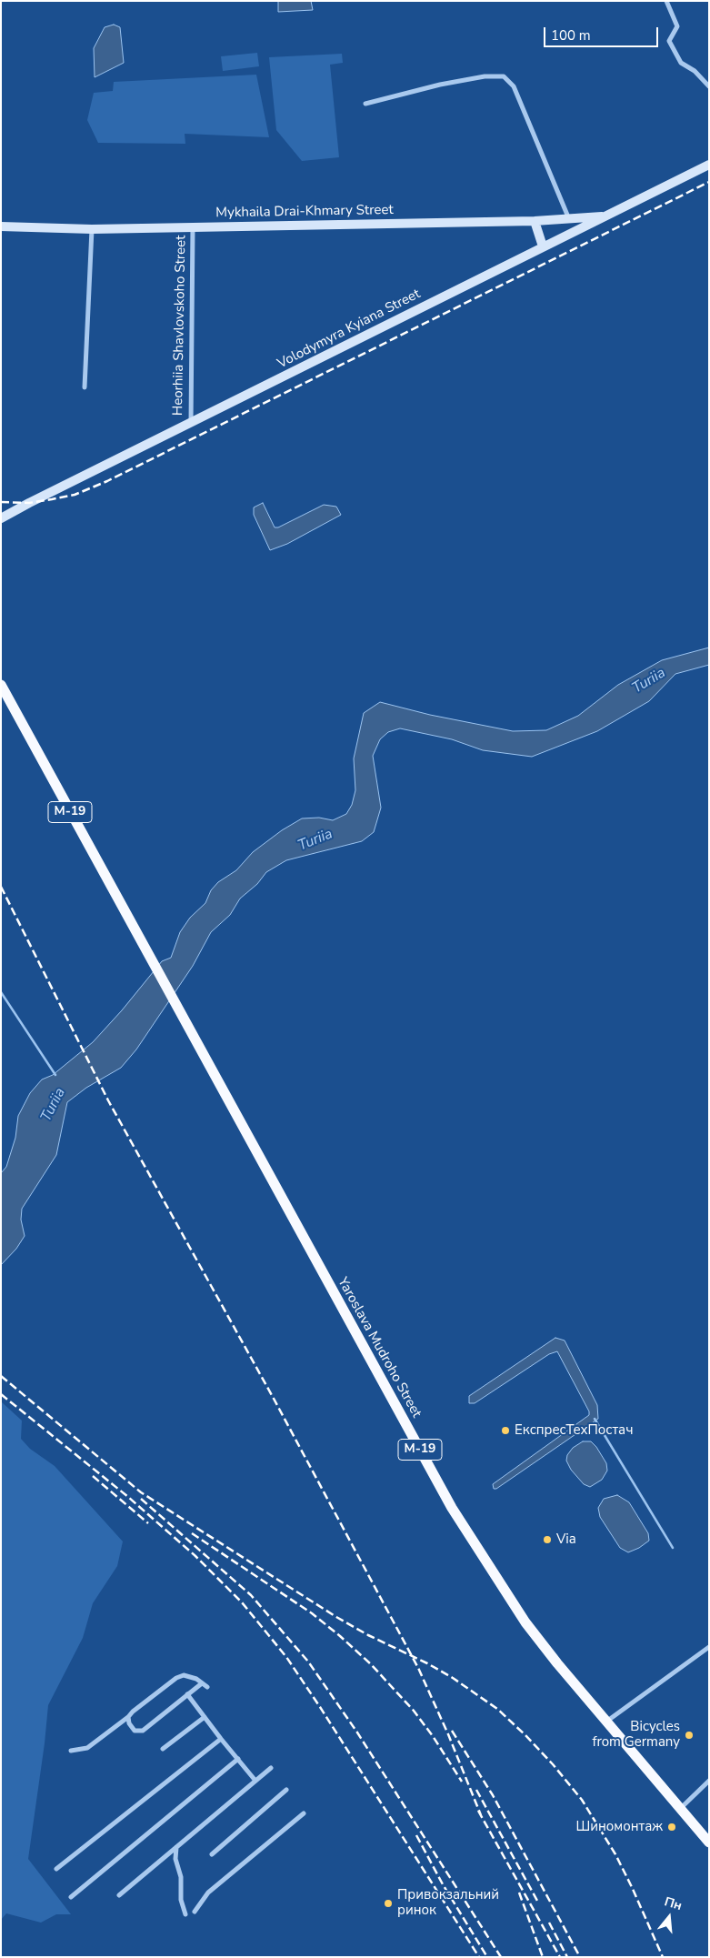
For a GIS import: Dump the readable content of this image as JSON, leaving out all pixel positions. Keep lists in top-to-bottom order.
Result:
{
  "streets": {
    "highway": ["М-19", "Yaroslava Mudroho Street"],
    "main road": ["Mykhaila Drai-Khmary Street", "Volodymyra Kyiana Street"],
    "street": ["Heorhiia Shavlovskoho Street"]
  },
  "crossings": [
    ["Mykhaila Drai-Khmary Street", "Heorhiia Shavlovskoho Street"],
    ["Mykhaila Drai-Khmary Street", "Volodymyra Kyiana Street"],
    ["Heorhiia Shavlovskoho Street", "Volodymyra Kyiana Street"]
  ],
  "water": ["Turiia"],
  "places": [
    "ЕкспресТехПостач",
    "Via",
    "Bicycles from Germany",
    "Шиномонтаж",
    "Привокзальний ринок"
  ],
  "scale_bar": "100 m",
  "north": "top"
}
